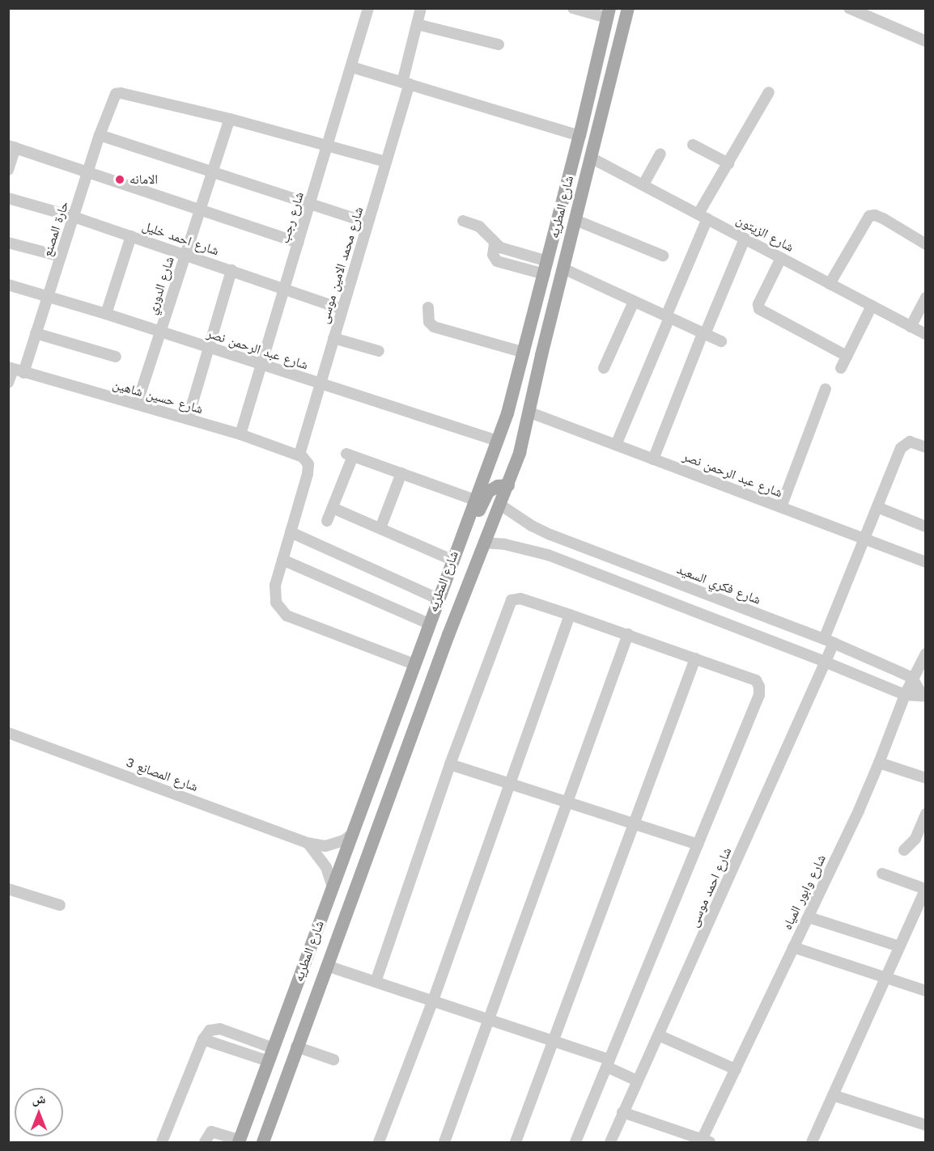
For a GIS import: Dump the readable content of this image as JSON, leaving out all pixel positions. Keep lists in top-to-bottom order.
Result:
{
  "streets": {
    "main road": ["شارع المطريه"],
    "street": [
      "شارع رجب",
      "حارة المصنع",
      "شارع الزيتون",
      "شارع احمد خليل",
      "شارع محمد الامين موسى",
      "شارع الدوري",
      "شارع عبد الرحمن نصر",
      "شارع حسين شاهين",
      "شارع فكري السعيد",
      "شارع المصانع 3",
      "شارع احمد موسى",
      "شارع وابور المياه"
    ]
  },
  "crossings": [
    ["شارع المطريه", "شارع الزيتون"],
    ["شارع المطريه", "شارع عبد الرحمن نصر"],
    ["شارع المطريه", "شارع فكري السعيد"],
    ["شارع المطريه", "شارع المصانع 3"],
    ["شارع رجب", "شارع احمد خليل"],
    ["شارع رجب", "شارع عبد الرحمن نصر"],
    ["شارع رجب", "شارع حسين شاهين"],
    ["حارة المصنع", "شارع احمد خليل"],
    ["حارة المصنع", "شارع الدوري"],
    ["حارة المصنع", "شارع عبد الرحمن نصر"],
    ["حارة المصنع", "شارع حسين شاهين"],
    ["شارع احمد خليل", "شارع محمد الامين موسى"],
    ["شارع احمد خليل", "شارع الدوري"],
    ["شارع محمد الامين موسى", "شارع عبد الرحمن نصر"],
    ["شارع محمد الامين موسى", "شارع حسين شاهين"],
    ["شارع الدوري", "شارع عبد الرحمن نصر"],
    ["شارع الدوري", "شارع حسين شاهين"],
    ["شارع عبد الرحمن نصر", "شارع احمد موسى"],
    ["شارع فكري السعيد", "شارع احمد موسى"],
    ["شارع فكري السعيد", "شارع وابور المياه"]
  ],
  "places": ["الامانه"],
  "north": "top"
}
